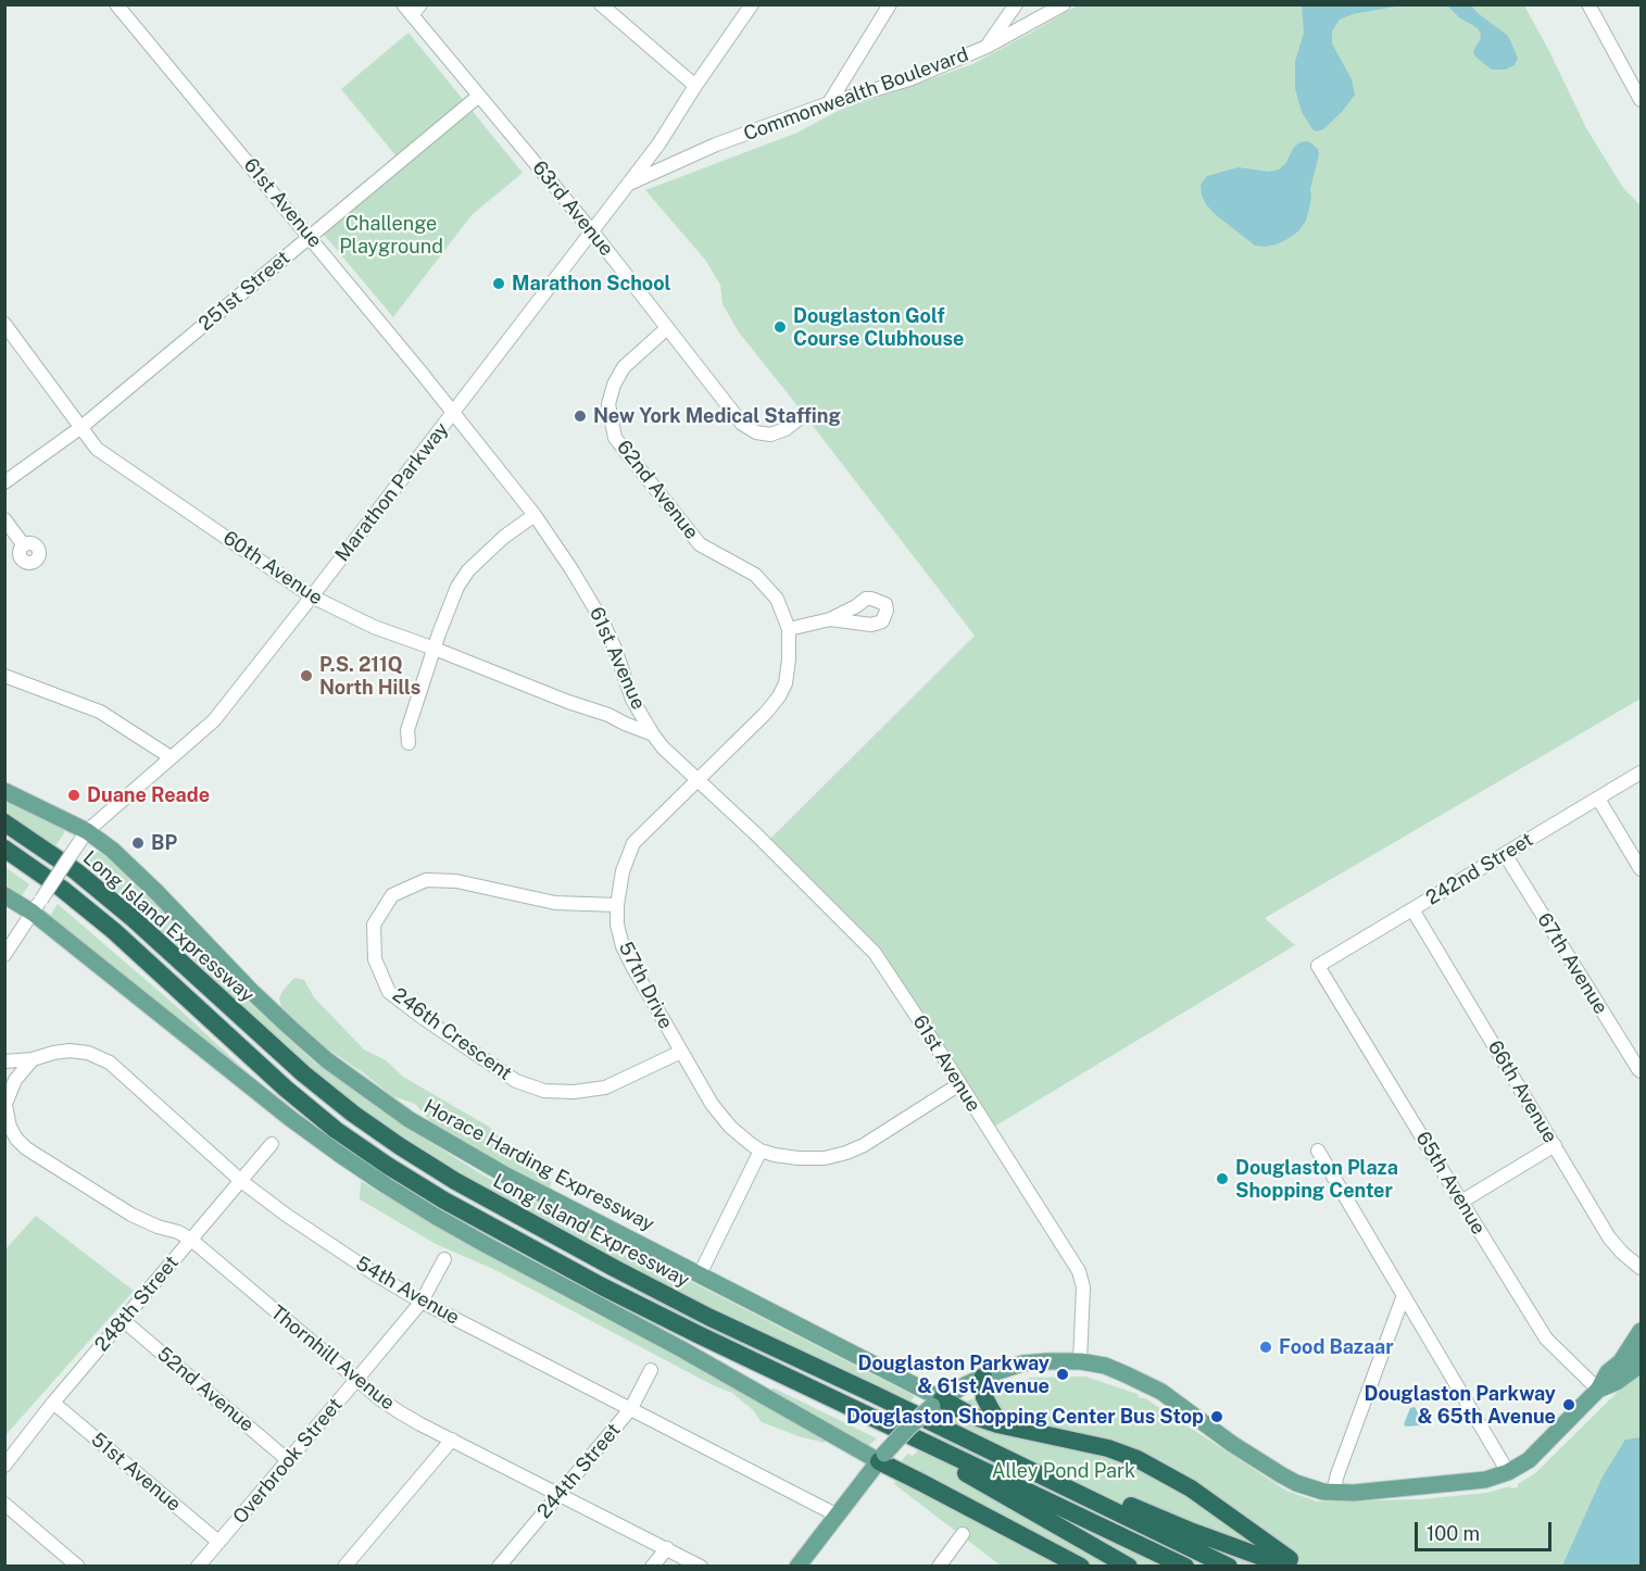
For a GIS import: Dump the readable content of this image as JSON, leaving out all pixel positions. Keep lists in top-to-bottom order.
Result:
{
  "streets": {
    "highway": ["Long Island Expressway"],
    "main road": ["Horace Harding Expressway"],
    "street": [
      "Commonwealth Boulevard",
      "61st Avenue",
      "63rd Avenue",
      "251st Street",
      "62nd Avenue",
      "Marathon Parkway",
      "60th Avenue",
      "242nd Street",
      "67th Avenue",
      "57th Drive",
      "246th Crescent",
      "66th Avenue",
      "65th Avenue",
      "54th Avenue",
      "248th Street",
      "Thornhill Avenue",
      "52nd Avenue",
      "Overbrook Street",
      "244th Street",
      "51st Avenue"
    ]
  },
  "crossings": [
    ["Commonwealth Boulevard", "Marathon Parkway"],
    ["61st Avenue", "251st Street"],
    ["61st Avenue", "Marathon Parkway"],
    ["61st Avenue", "60th Avenue"],
    ["61st Avenue", "57th Drive"],
    ["63rd Avenue", "251st Street"],
    ["63rd Avenue", "62nd Avenue"],
    ["63rd Avenue", "Marathon Parkway"],
    ["251st Street", "60th Avenue"],
    ["62nd Avenue", "57th Drive"],
    ["Marathon Parkway", "60th Avenue"],
    ["Marathon Parkway", "Horace Harding Expressway"],
    ["242nd Street", "67th Avenue"],
    ["242nd Street", "66th Avenue"],
    ["242nd Street", "65th Avenue"],
    ["57th Drive", "246th Crescent"],
    ["54th Avenue", "248th Street"],
    ["54th Avenue", "Thornhill Avenue"],
    ["54th Avenue", "Overbrook Street"],
    ["54th Avenue", "244th Street"],
    ["248th Street", "Thornhill Avenue"],
    ["248th Street", "52nd Avenue"],
    ["248th Street", "51st Avenue"],
    ["Thornhill Avenue", "Overbrook Street"],
    ["Thornhill Avenue", "244th Street"],
    ["52nd Avenue", "Overbrook Street"],
    ["Overbrook Street", "51st Avenue"]
  ],
  "parks": ["Challenge Playground", "Alley Pond Park"],
  "places": [
    "Marathon School",
    "Douglaston Golf Course Clubhouse",
    "New York Medical Staffing",
    "P.S. 211Q North Hills",
    "Duane Reade",
    "BP",
    "Douglaston Plaza Shopping Center",
    "Food Bazaar",
    "Douglaston Parkway & 61st Avenue",
    "Douglaston Parkway & 65th Avenue",
    "Douglaston Shopping Center Bus Stop"
  ],
  "scale_bar": "100 m"
}
